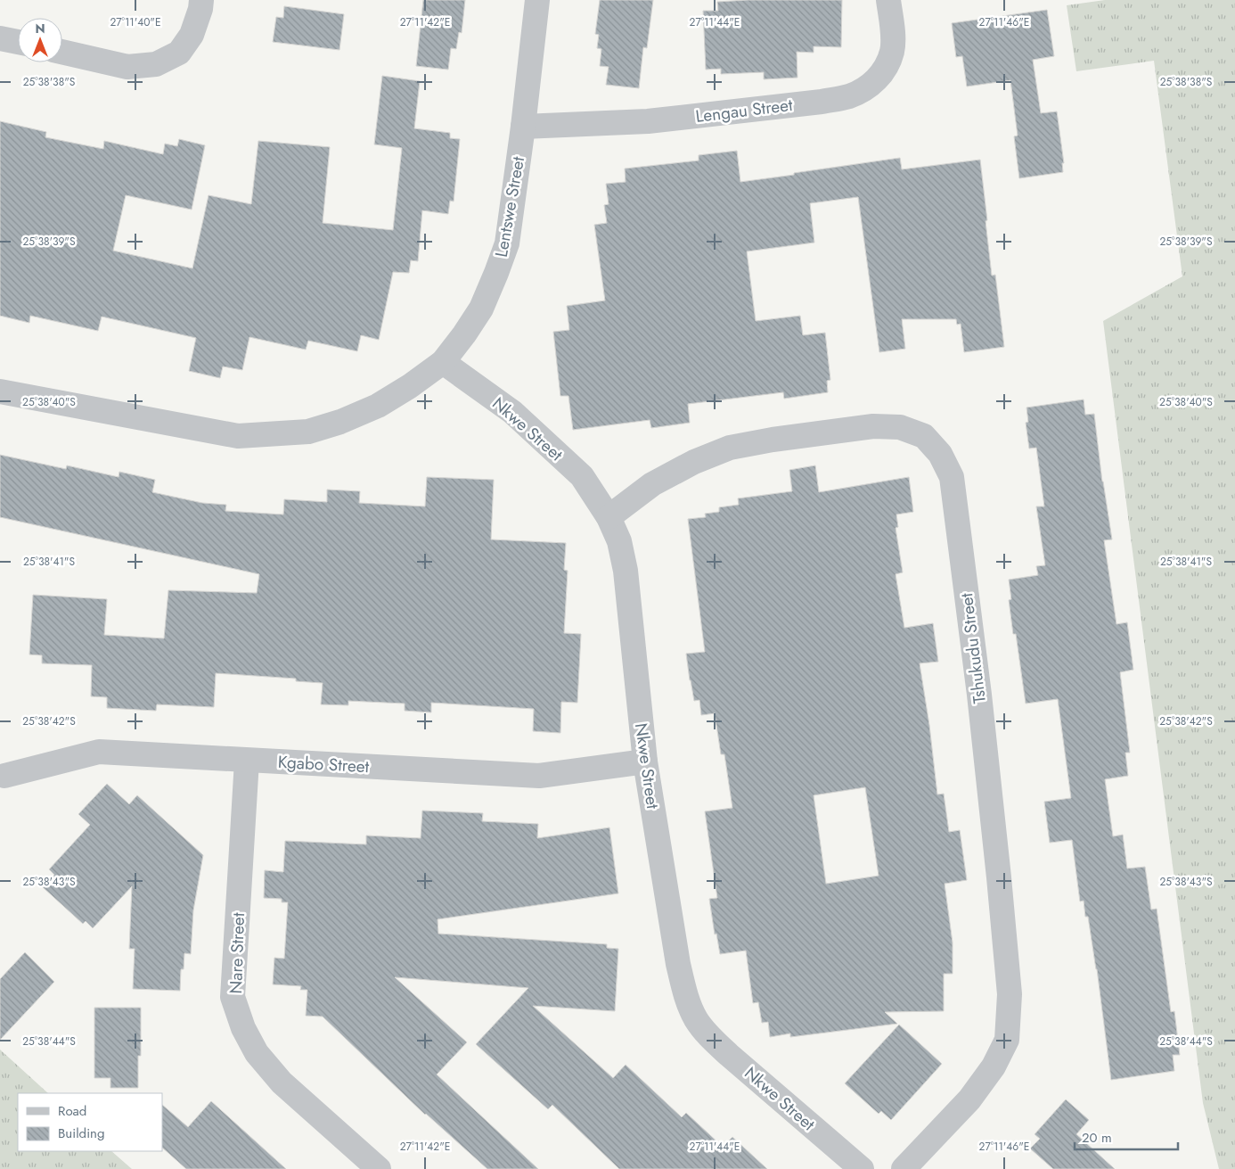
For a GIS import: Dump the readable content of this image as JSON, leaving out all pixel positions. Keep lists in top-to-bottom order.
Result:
{
  "streets": {
    "street": [
      "Lengau Street",
      "Lentswe Street",
      "Nkwe Street",
      "Tshukudu Street",
      "Kgabo Street",
      "Nare Street"
    ]
  },
  "crossings": [
    ["Lengau Street", "Lentswe Street"],
    ["Lentswe Street", "Nkwe Street"],
    ["Nkwe Street", "Tshukudu Street"],
    ["Nkwe Street", "Kgabo Street"],
    ["Kgabo Street", "Nare Street"]
  ],
  "legend": ["Road", "Building"],
  "scale_bar": "20 m",
  "north": "top",
  "coordinates": [
    "27°11'40\"E",
    "27°11'42\"E",
    "27°11'44\"E",
    "27°11'46\"E",
    "25°38'38\"S",
    "25°38'39\"S",
    "25°38'40\"S",
    "25°38'41\"S",
    "25°38'42\"S",
    "25°38'43\"S",
    "25°38'44\"S"
  ]
}
